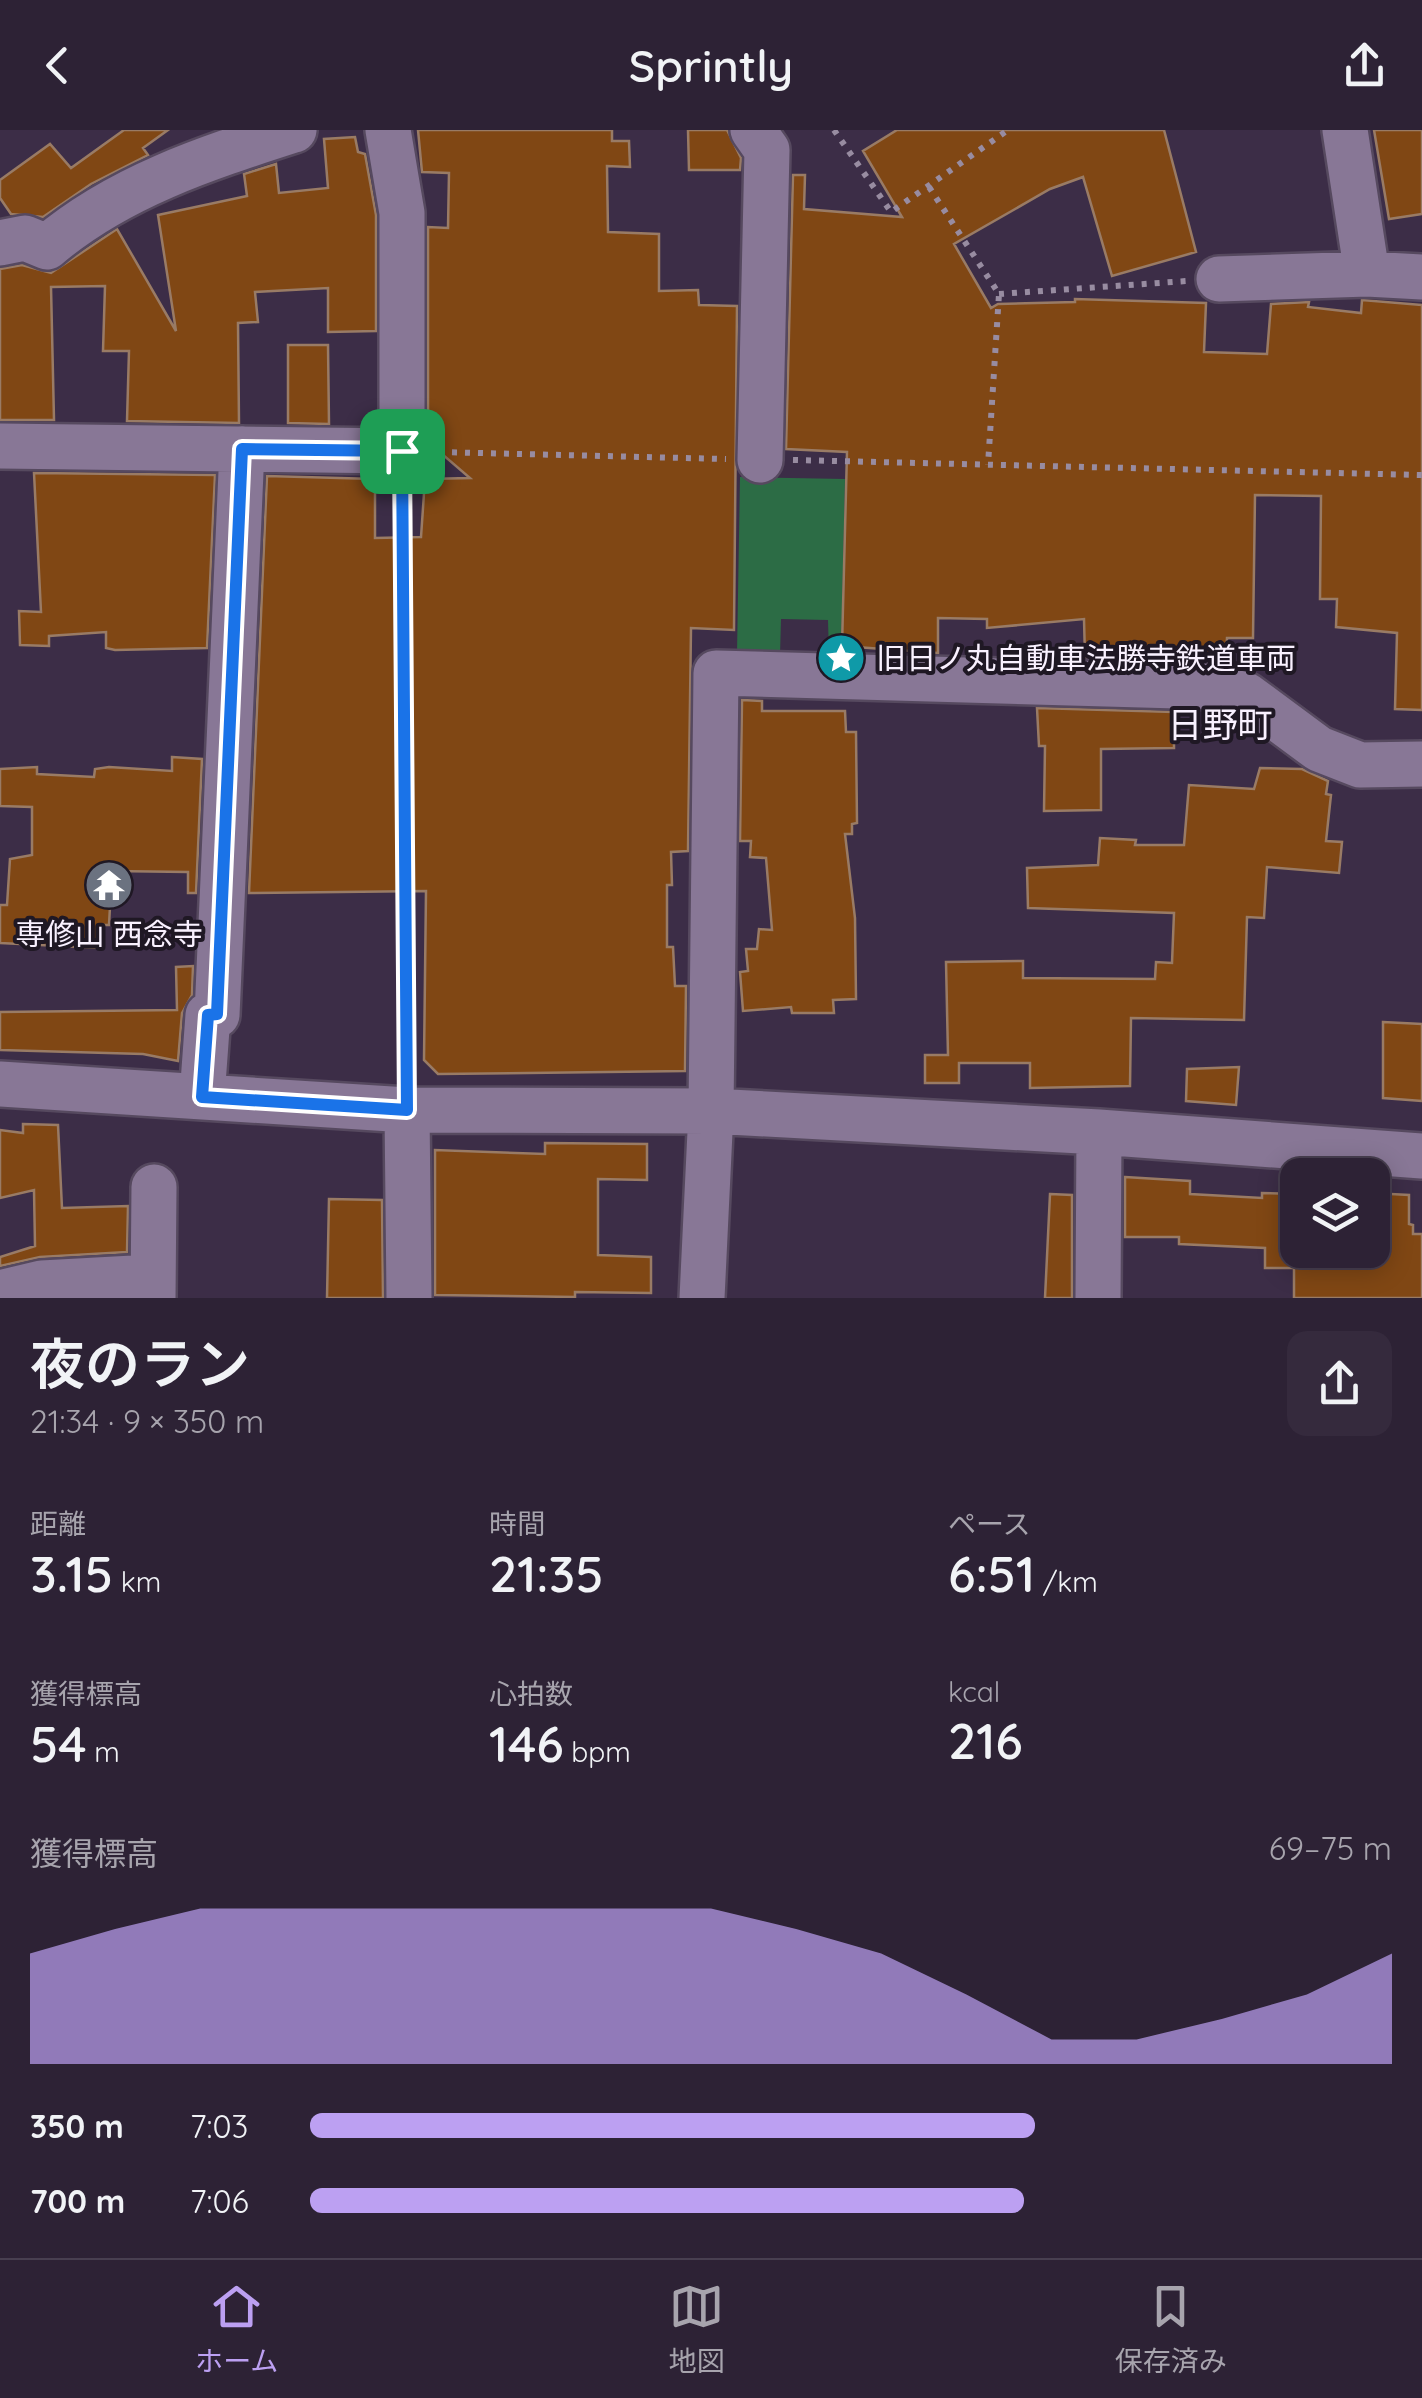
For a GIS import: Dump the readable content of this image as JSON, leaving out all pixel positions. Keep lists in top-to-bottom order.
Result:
{
  "districts": ["日野町"],
  "places": {
    "place": ["旧日ノ丸自動車法勝寺鉄道車両"],
    "temple": ["専修山 西念寺"]
  },
  "page": {
    "header": "Sprintly",
    "heading": ["夜のラン", "21:34 · 9 × 350 m"],
    "stats": [
      ["距離", "3.15 km"],
      ["時間", "21:35"],
      ["ペース", "6:51 /km"],
      ["獲得標高", "54 m"],
      ["心拍数", "146 bpm"],
      ["kcal", "216"]
    ],
    "chart": ["獲得標高", "69–75 m"],
    "list": [
      {
        "name": "350 m",
        "note": "7:03"
      },
      {
        "name": "700 m",
        "note": "7:06"
      }
    ],
    "tabs": ["ホーム", "地図", "保存済み"]
  }
}
